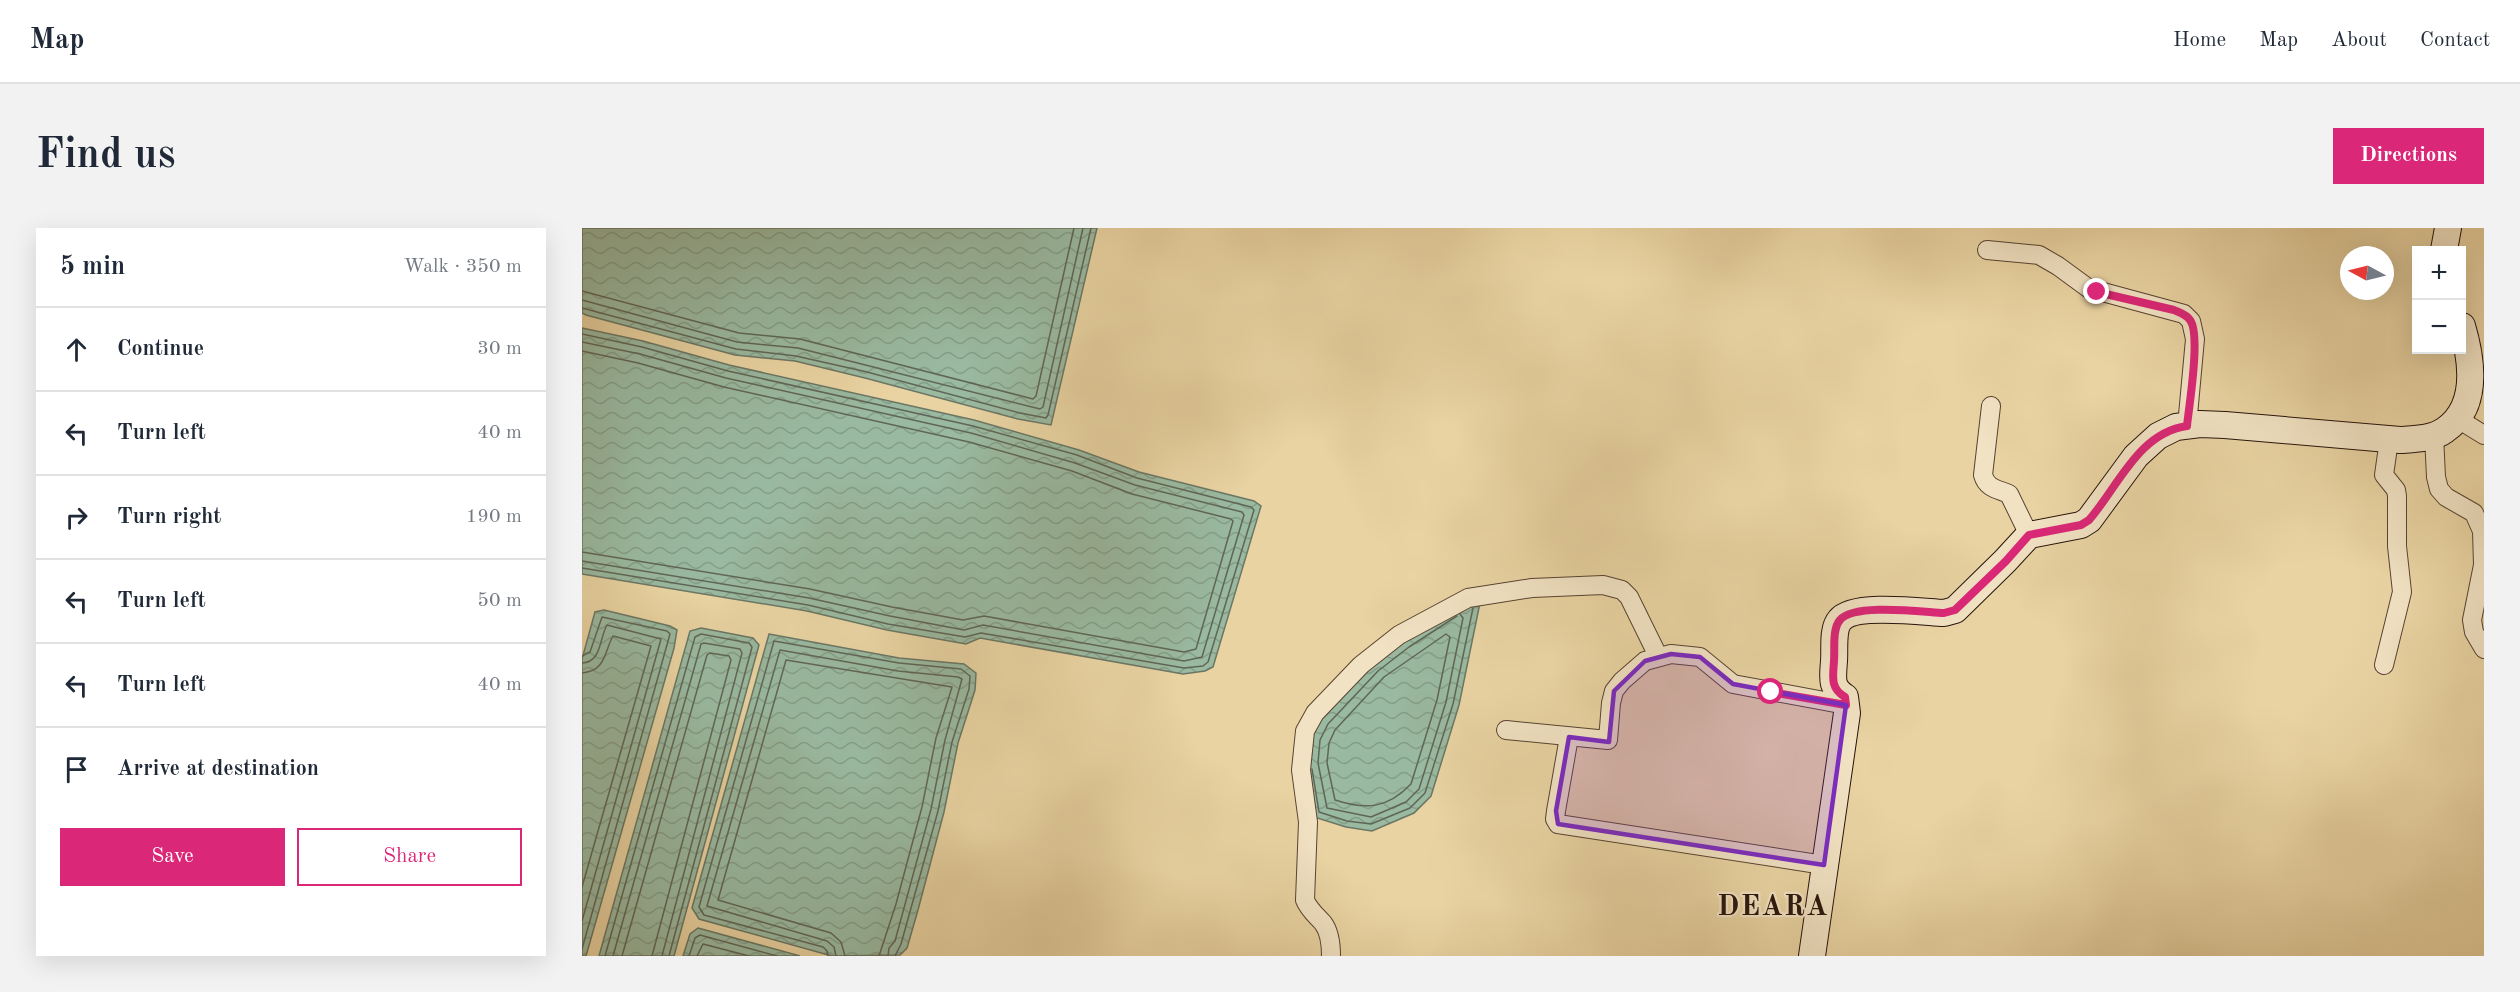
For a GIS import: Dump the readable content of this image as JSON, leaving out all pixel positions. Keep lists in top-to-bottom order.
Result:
{
  "districts": ["DEARA"],
  "north": "left",
  "page": {
    "header": "Map",
    "nav": [
      "Home",
      "Map",
      "About",
      "Contact"
    ],
    "buttons": [
      "Directions",
      ["Save", "Share"]
    ],
    "title": "Find us",
    "heading": ["5 min", "Walk · 350 m"],
    "map_buttons": ["+", "−"],
    "list": [
      ["Continue", "30 m"],
      ["Turn left", "40 m"],
      ["Turn right", "190 m"],
      ["Turn left", "50 m"],
      ["Turn left", "40 m"],
      "Arrive at destination"
    ]
  }
}
